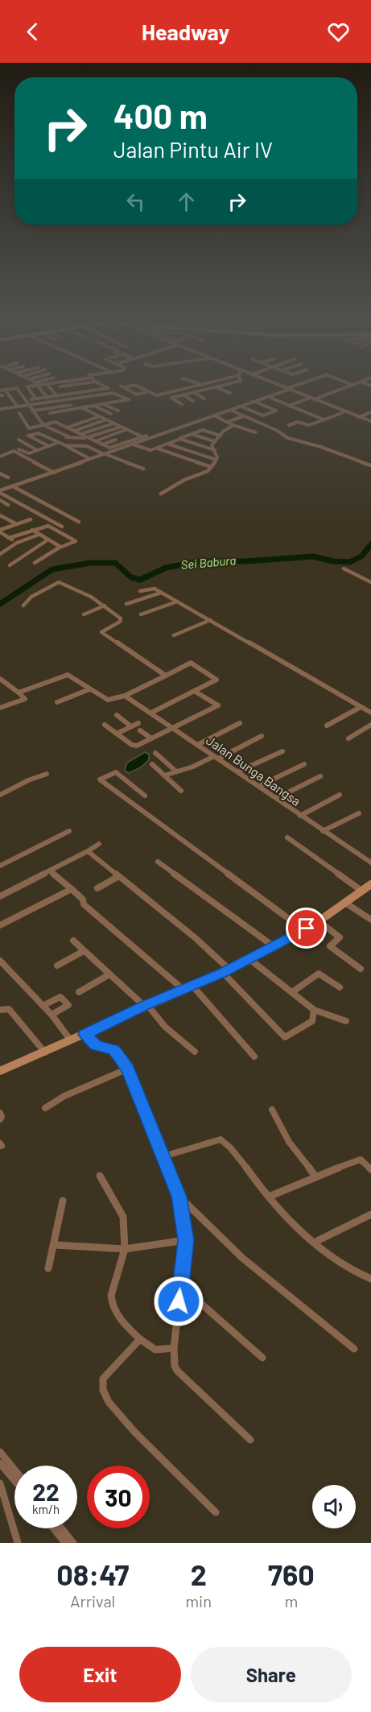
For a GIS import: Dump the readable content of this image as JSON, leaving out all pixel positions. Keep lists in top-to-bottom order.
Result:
{
  "streets": {
    "street": ["Jalan Bunga Bangsa"]
  },
  "water": ["Sei Babura"],
  "page": {
    "header": "Headway",
    "turn": ["400 m", "Jalan Pintu Air IV"],
    "speed": "22 km/h",
    "limit": "30",
    "eta": [
      "08:47",
      "Arrival",
      "2",
      "min",
      "760",
      "m"
    ],
    "buttons": ["Exit", "Share"]
  }
}
